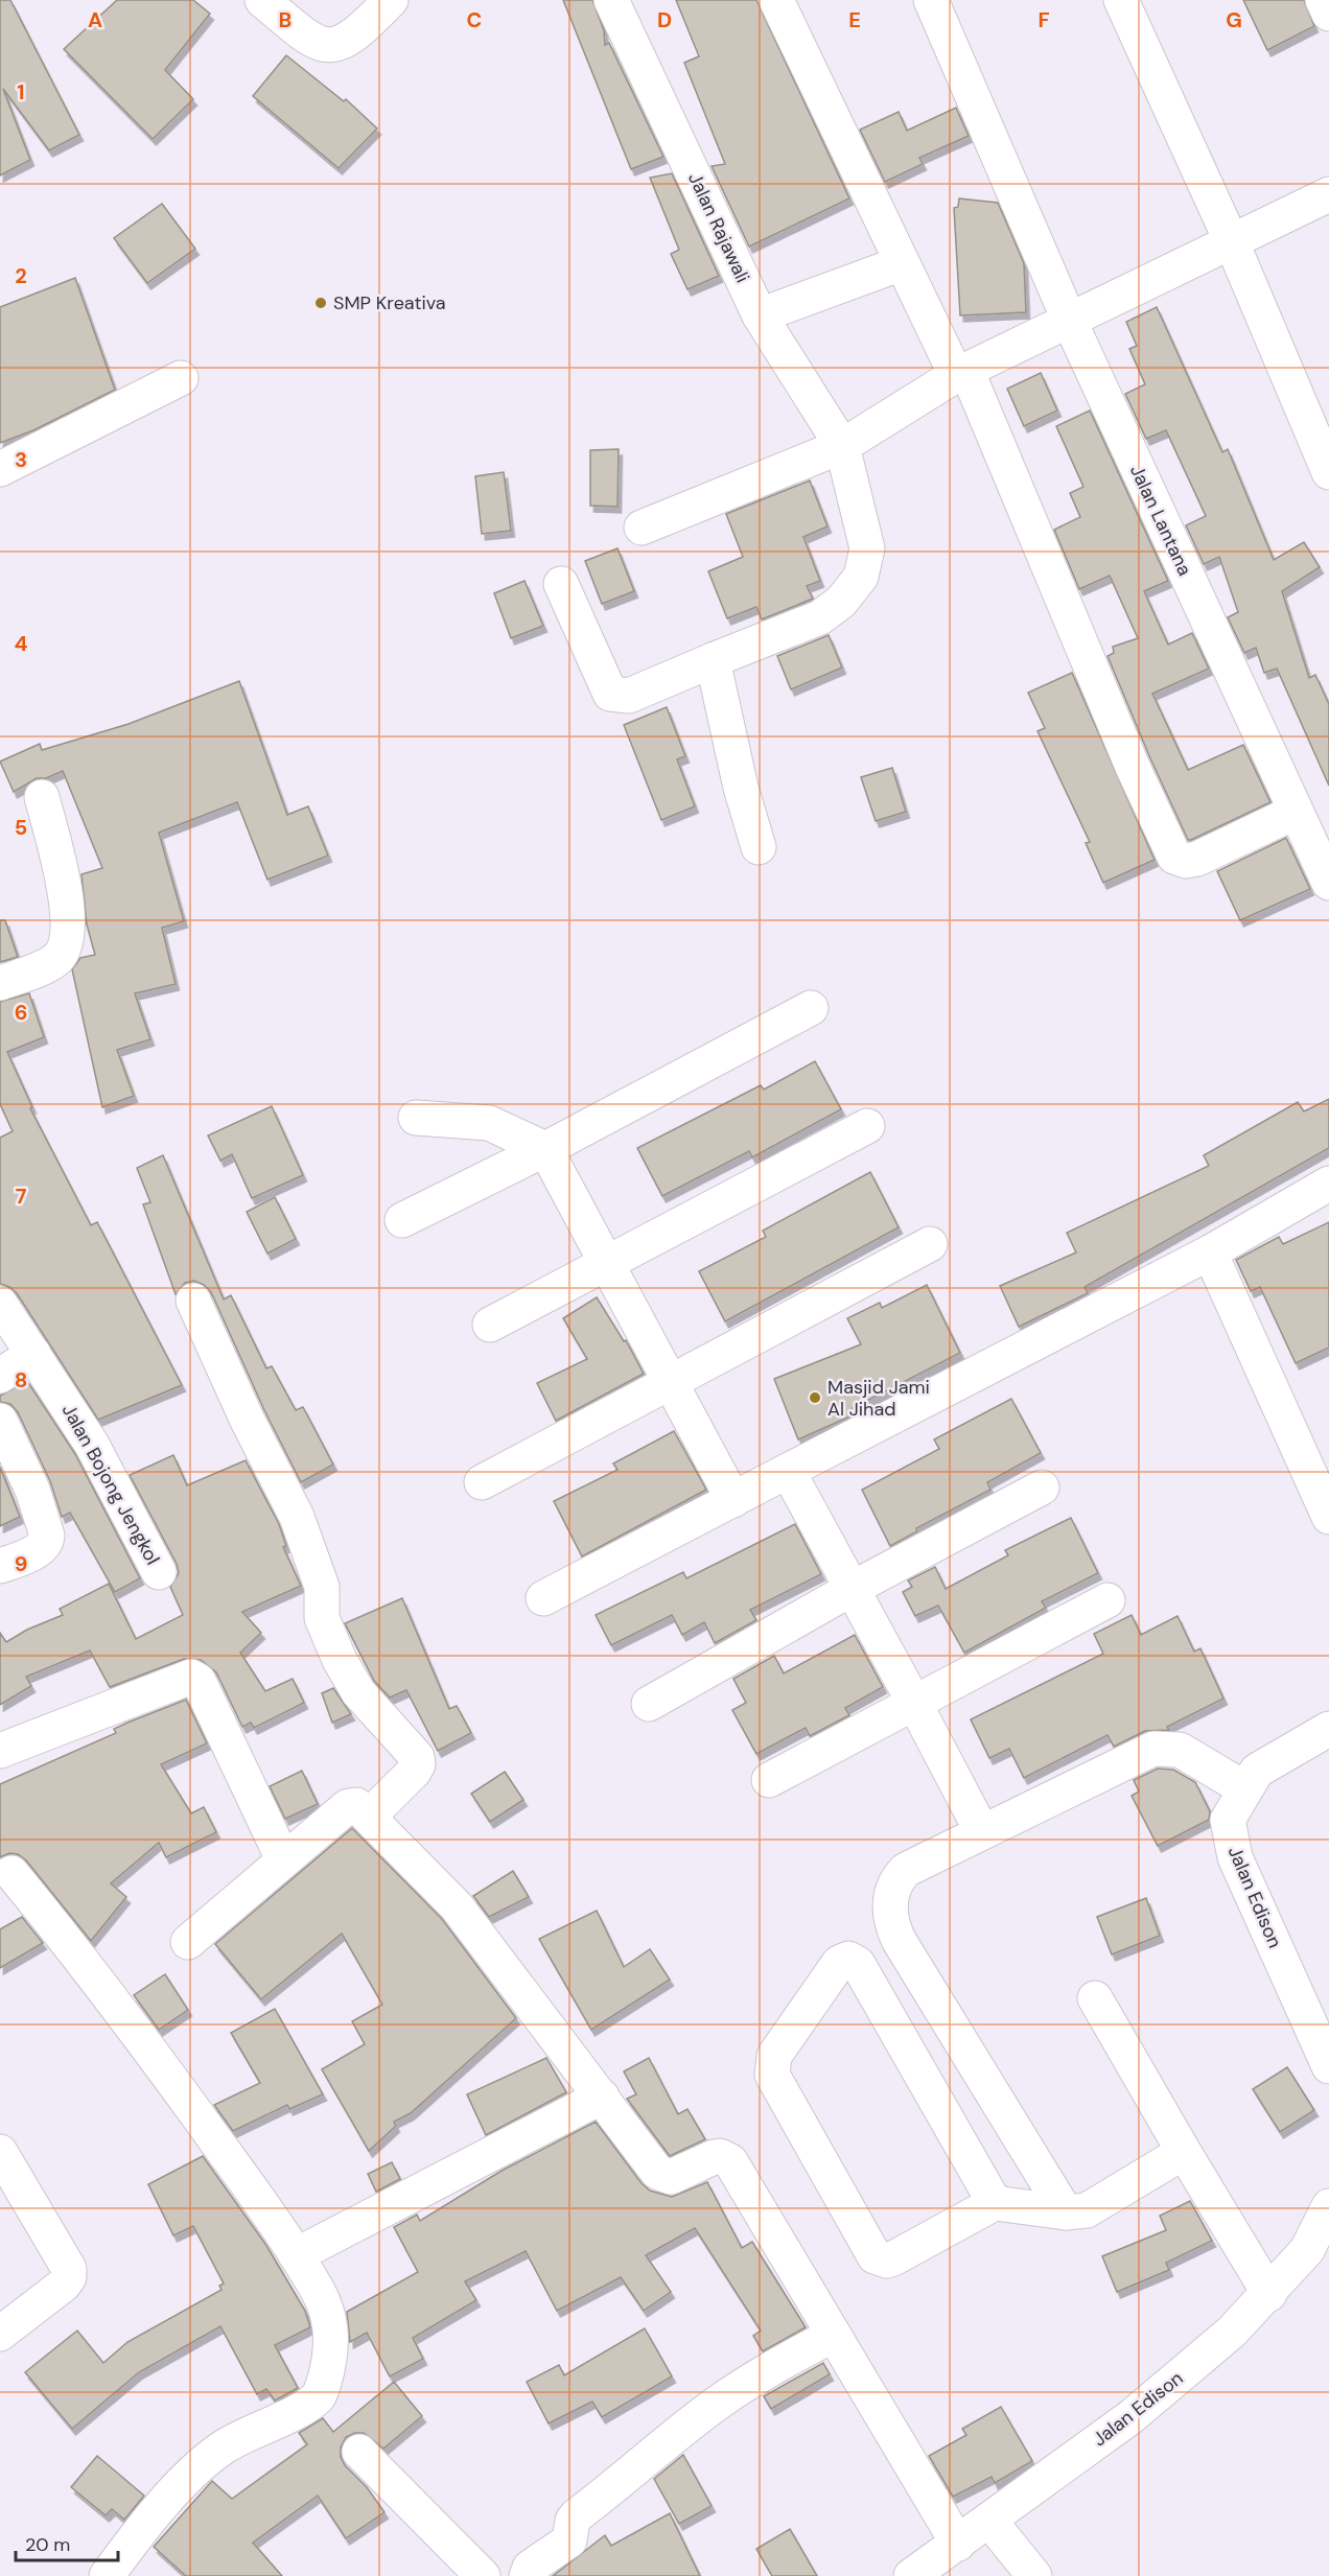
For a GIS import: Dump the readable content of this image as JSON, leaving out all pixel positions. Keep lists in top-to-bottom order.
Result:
{
  "streets": {
    "street": [
      "Jalan Rajawali",
      "Jalan Lantana",
      "Jalan Bojong Jengkol",
      "Jalan Edison"
    ]
  },
  "places": ["SMP Kreativa", "Masjid Jami Al Jihad"],
  "scale_bar": "20 m",
  "grid": {
    "columns": [
      "A",
      "B",
      "C",
      "D",
      "E",
      "F",
      "G"
    ],
    "rows": [
      "1",
      "2",
      "3",
      "4",
      "5",
      "6",
      "7",
      "8",
      "9"
    ]
  }
}
